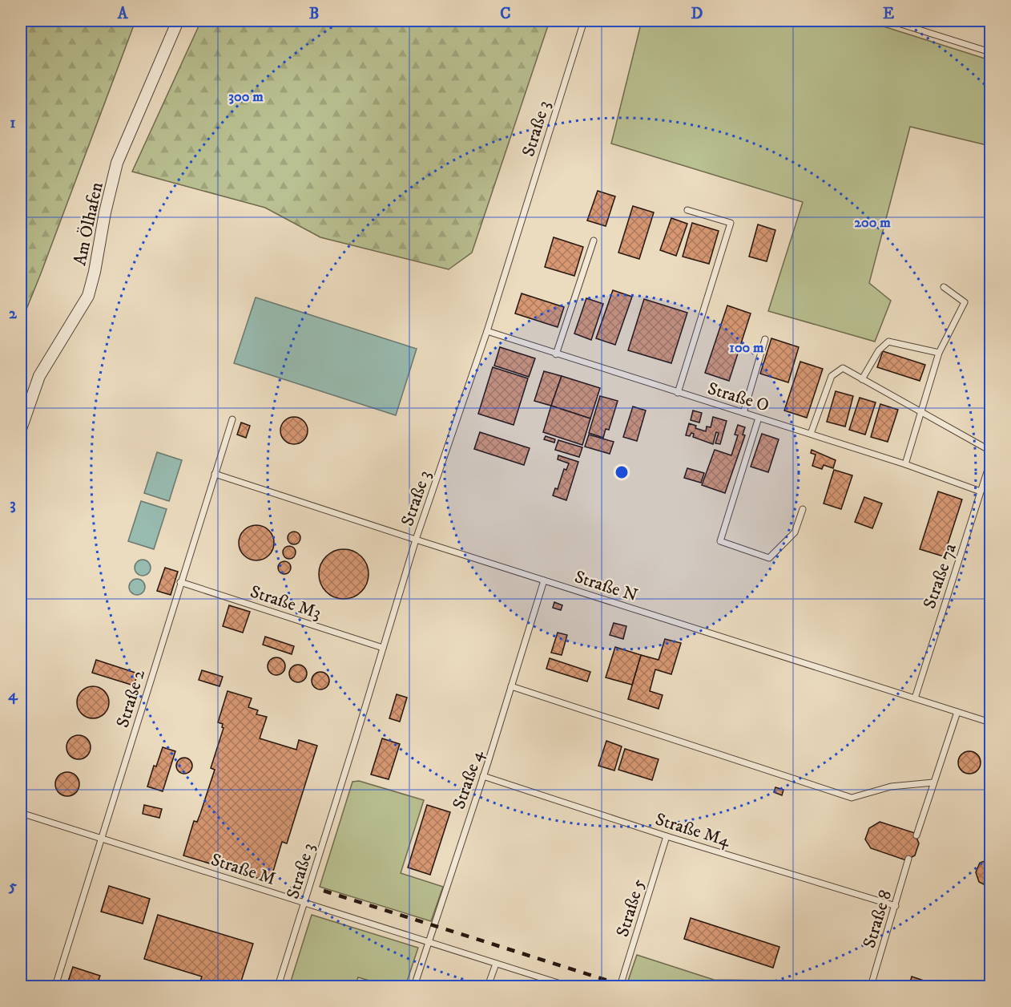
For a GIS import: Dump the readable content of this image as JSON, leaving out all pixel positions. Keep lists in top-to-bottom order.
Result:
{
  "streets": {
    "street": ["Am Ölhafen"],
    "lane": [
      "Straße 3",
      "Straße O",
      "Straße 7a",
      "Straße N",
      "Straße M3",
      "Straße 2",
      "Straße 4",
      "Straße M4",
      "Straße M",
      "Straße 5",
      "Straße 8"
    ]
  },
  "crossings": [
    ["Straße 3", "Straße O"],
    ["Straße 3", "Straße N"],
    ["Straße 3", "Straße M3"],
    ["Straße 3", "Straße M"],
    ["Straße O", "Straße 7a"],
    ["Straße 7a", "Straße N"],
    ["Straße N", "Straße 2"],
    ["Straße N", "Straße 4"],
    ["Straße M3", "Straße 2"],
    ["Straße 2", "Straße M"],
    ["Straße 4", "Straße M4"],
    ["Straße 4", "Straße M"],
    ["Straße M4", "Straße 5"],
    ["Straße M4", "Straße 8"]
  ],
  "grid": {
    "columns": [
      "A",
      "B",
      "C",
      "D",
      "E"
    ],
    "rows": [
      "1",
      "2",
      "3",
      "4",
      "5"
    ]
  },
  "rings": ["300 m", "200 m", "100 m"]
}
